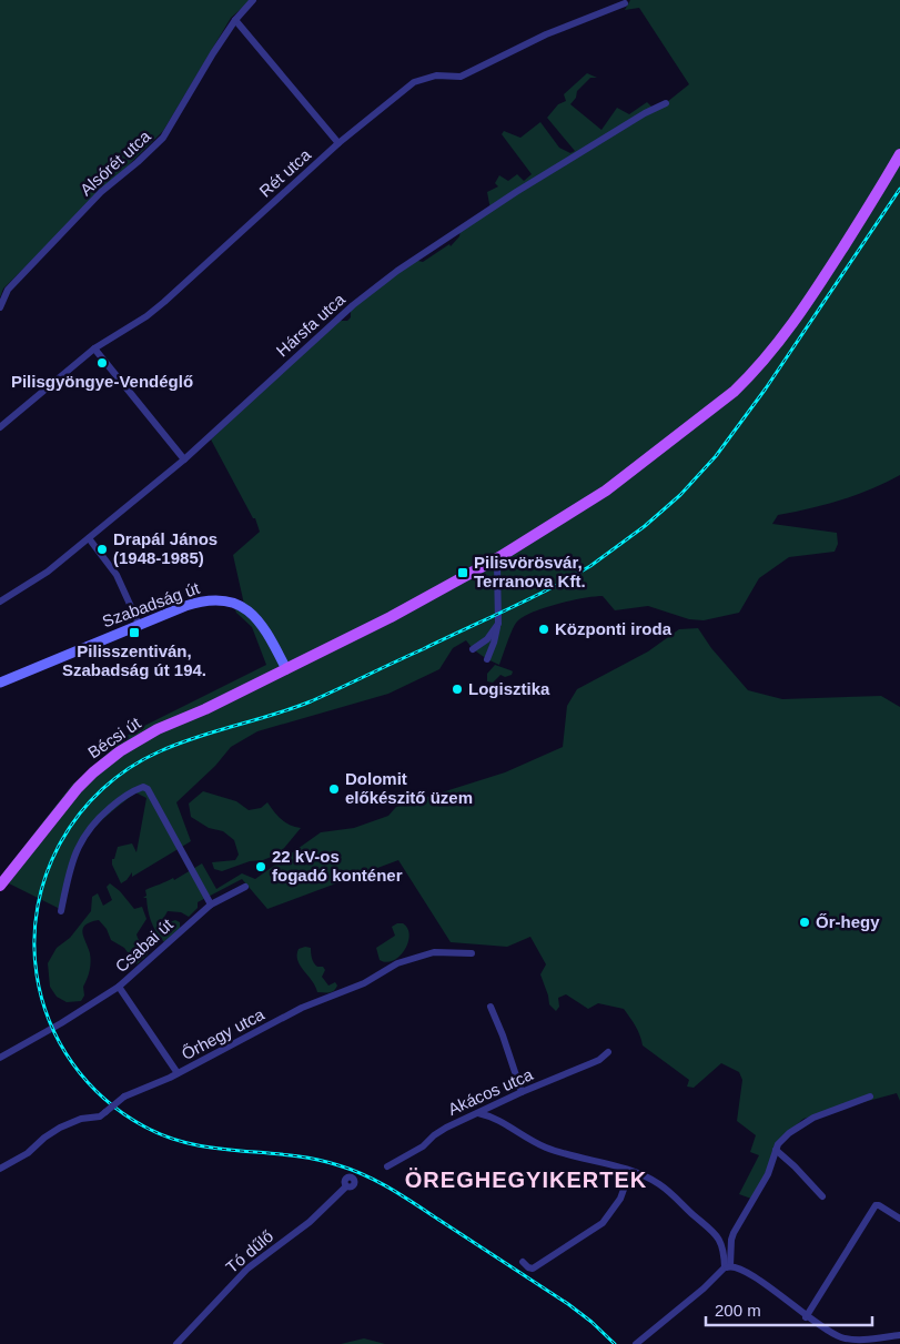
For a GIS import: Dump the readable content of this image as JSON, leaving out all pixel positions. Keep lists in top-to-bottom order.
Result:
{
  "streets": {
    "main road": ["Szabadság út", "Bécsi út"],
    "street": [
      "Alsórét utca",
      "Rét utca",
      "Hársfa utca",
      "Csabai út",
      "Őrhegy utca",
      "Akácos utca",
      "Tó dűlő"
    ]
  },
  "crossings": [
    ["Szabadság út", "Bécsi út"]
  ],
  "districts": ["ÖREGHEGYIKERTEK"],
  "places": {
    "other": [
      "Pilisgyöngye-Vendéglő",
      "Drapál János (1948-1985)",
      "Központi iroda",
      "Logisztika",
      "Dolomit előkészitő üzem",
      "22 kV-os fogadó konténer",
      "Őr-hegy"
    ],
    "transit": ["Pilisvörösvár, Terranova Kft.", "Pilisszentiván, Szabadság út 194."]
  },
  "scale_bar": "200 m"
}
